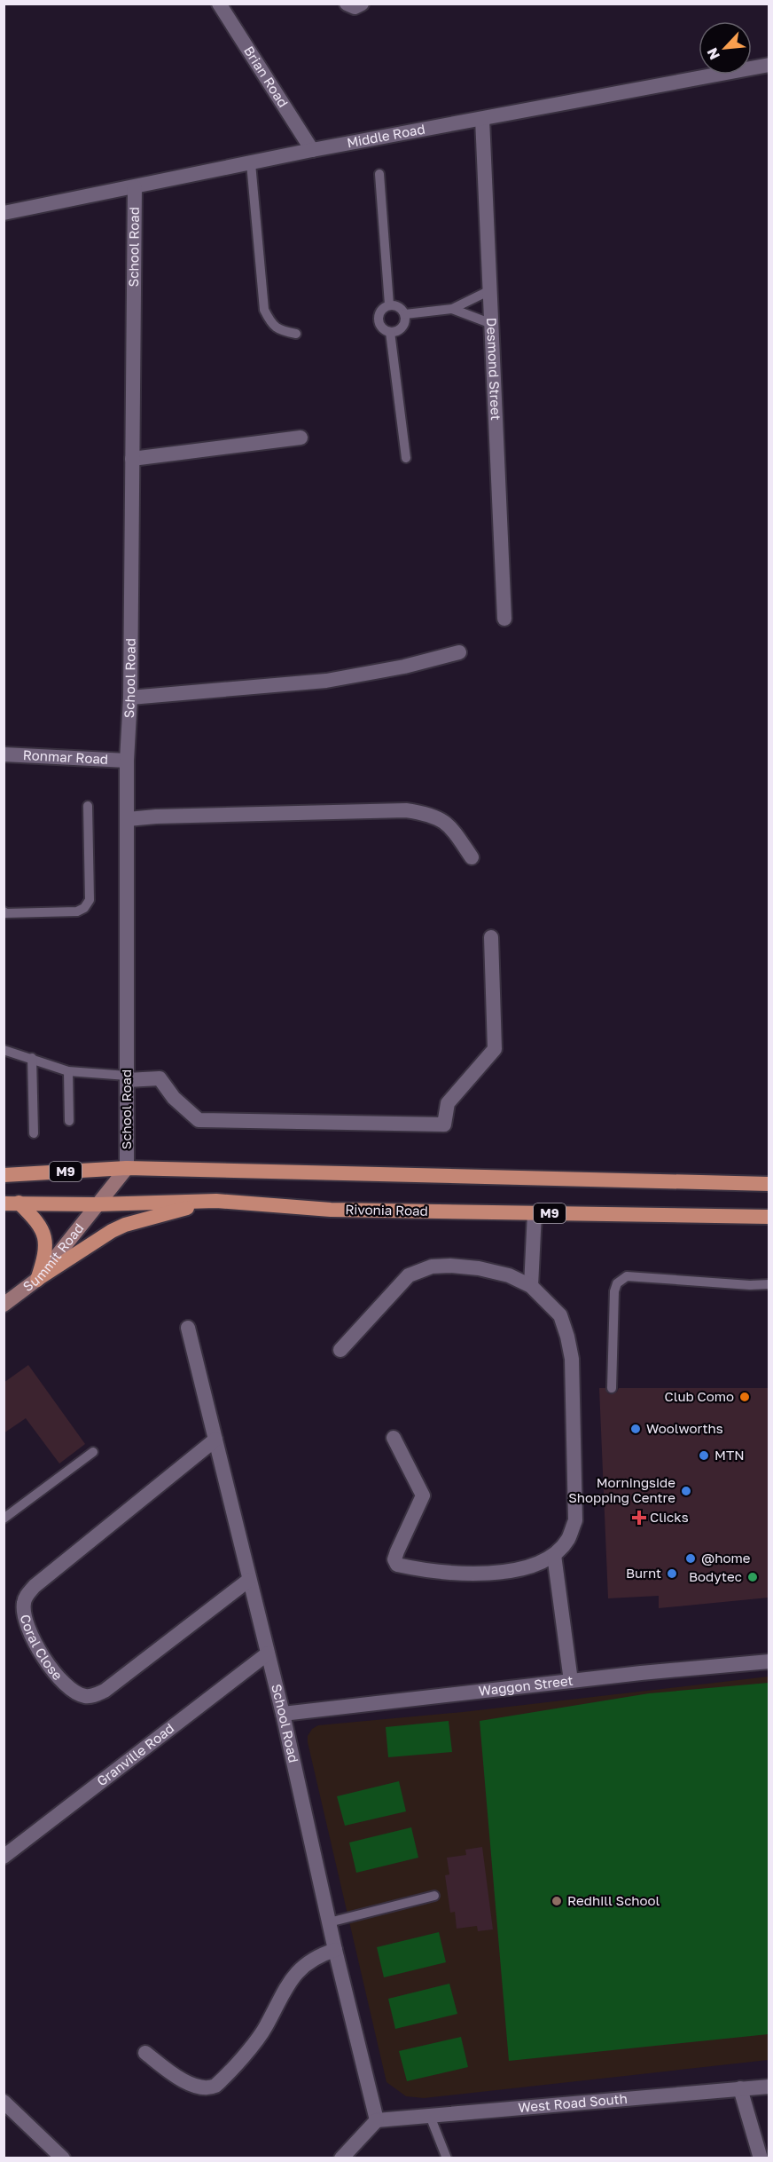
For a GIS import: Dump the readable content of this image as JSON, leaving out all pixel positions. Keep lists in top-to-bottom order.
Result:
{
  "streets": {
    "main road": ["M9", "Rivonia Road", "Summit Road"],
    "street": [
      "Brian Road",
      "Middle Road",
      "School Road",
      "Desmond Street",
      "Ronmar Road",
      "Coral Close",
      "Waggon Street",
      "Granville Road",
      "West Road South"
    ]
  },
  "crossings": [
    ["Brian Road", "Middle Road"],
    ["Middle Road", "School Road"],
    ["Middle Road", "Desmond Street"],
    ["School Road", "Ronmar Road"],
    ["School Road", "M9"],
    ["School Road", "Summit Road"],
    ["School Road", "Coral Close"],
    ["School Road", "Waggon Street"],
    ["School Road", "Granville Road"],
    ["School Road", "West Road South"],
    ["M9", "Summit Road"],
    ["Rivonia Road", "Summit Road"]
  ],
  "places": {
    "other": [
      "Club Como",
      "Woolworths",
      "MTN",
      "Morningside Shopping Centre",
      "@home",
      "Burnt",
      "Bodytec",
      "Redhill School"
    ],
    "health": ["Clicks"]
  },
  "north": "bottom left"
}
